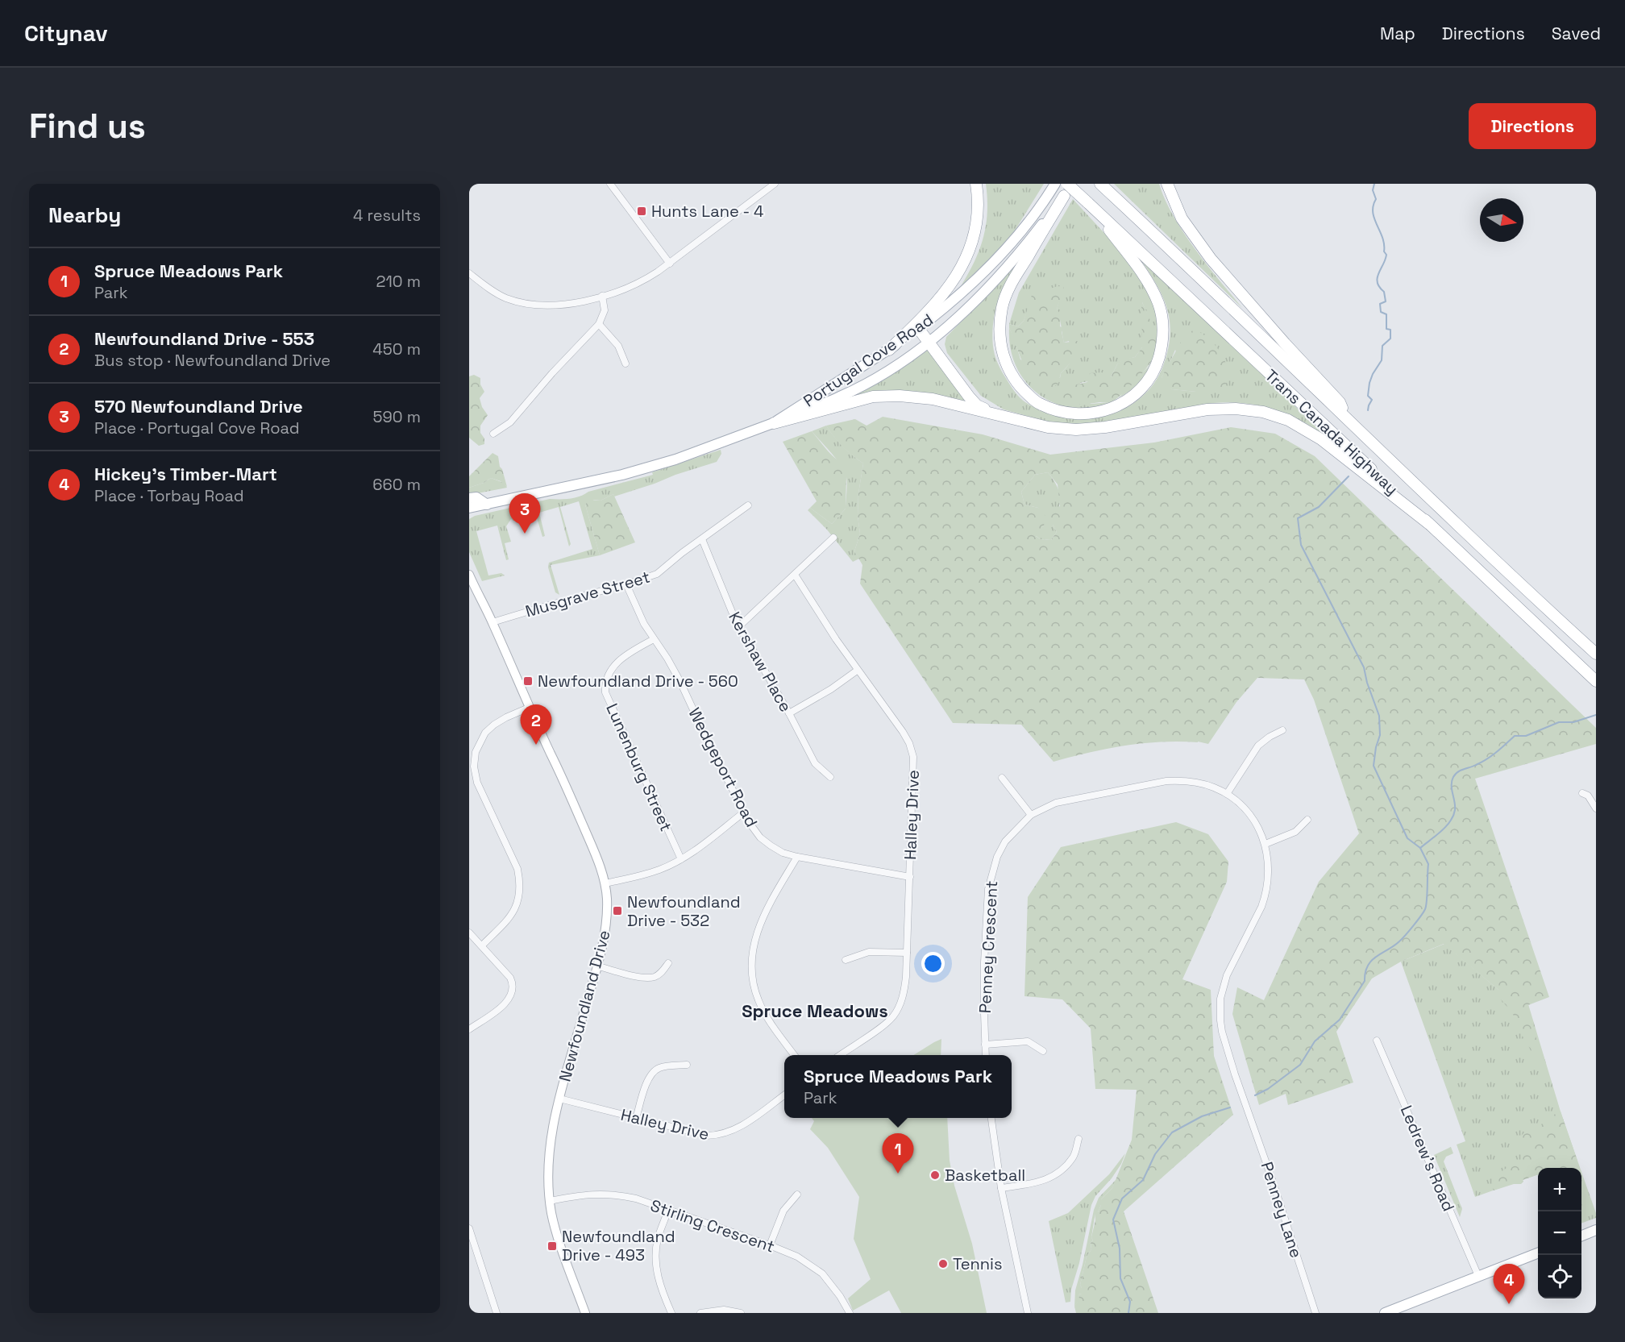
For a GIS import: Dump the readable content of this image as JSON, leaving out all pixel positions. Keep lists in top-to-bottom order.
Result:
{
  "streets": {
    "highway": ["Trans Canada Highway"],
    "main road": ["Portugal Cove Road"],
    "street": [
      "Musgrave Street",
      "Kershaw Place",
      "Lunenburg Street",
      "Wedgeport Road",
      "Halley Drive",
      "Penney Crescent",
      "Newfoundland Drive",
      "Ledrew's Road",
      "Penney Lane",
      "Stirling Crescent"
    ]
  },
  "crossings": [
    ["Musgrave Street", "Kershaw Place"],
    ["Musgrave Street", "Wedgeport Road"],
    ["Musgrave Street", "Newfoundland Drive"],
    ["Lunenburg Street", "Wedgeport Road"],
    ["Wedgeport Road", "Halley Drive"],
    ["Halley Drive", "Newfoundland Drive"],
    ["Penney Crescent", "Penney Lane"],
    ["Newfoundland Drive", "Stirling Crescent"]
  ],
  "districts": ["Spruce Meadows"],
  "places": {
    "transit": [
      "Hunts Lane - 4",
      "Newfoundland Drive - 560",
      "Newfoundland Drive - 532",
      "Newfoundland Drive - 493"
    ],
    "other": ["Basketball", "Tennis"]
  },
  "north": "right",
  "page": {
    "header": "Citynav",
    "nav": ["Map", "Directions", "Saved"],
    "buttons": "Directions",
    "title": "Find us",
    "heading": ["Nearby", "4 results"],
    "list": [
      {
        "mark": "1",
        "name": "Spruce Meadows Park",
        "note": "Park",
        "value": "210 m"
      },
      {
        "mark": "2",
        "name": "Newfoundland Drive - 553",
        "note": "Bus stop · Newfoundland Drive",
        "value": "450 m"
      },
      {
        "mark": "3",
        "name": "570 Newfoundland Drive",
        "note": "Place · Portugal Cove Road",
        "value": "590 m"
      },
      {
        "mark": "4",
        "name": "Hickey's Timber-Mart",
        "note": "Place · Torbay Road",
        "value": "660 m"
      }
    ],
    "pins": [
      "3",
      "2",
      "1",
      "4"
    ],
    "popup": ["Spruce Meadows Park", "Park"],
    "map_buttons": ["+", "−"]
  }
}
